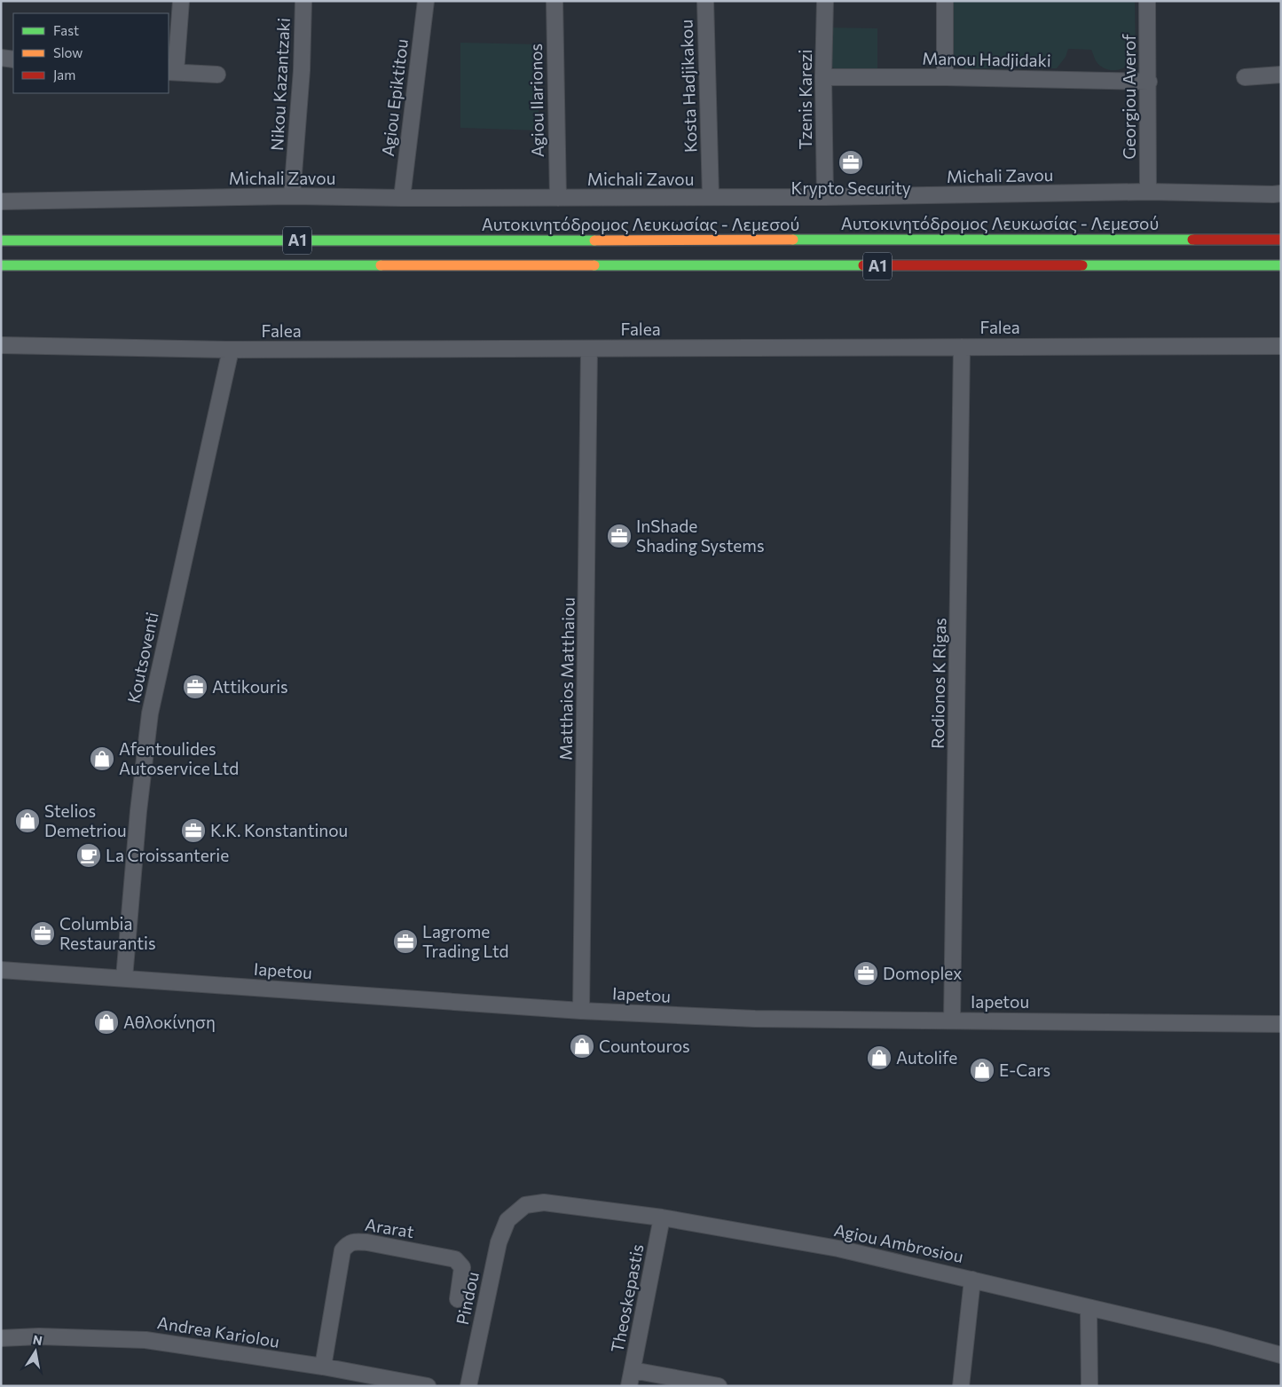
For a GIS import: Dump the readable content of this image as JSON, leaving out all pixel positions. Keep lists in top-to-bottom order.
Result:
{
  "streets": {
    "highway": ["Αυτοκινητόδρομος Λευκωσίας - Λεμεσού", "A1"],
    "street": [
      "Manou Hadjidaki",
      "Nikou Kazantzaki",
      "Kosta Hadjikakou",
      "Georgiou Averof",
      "Agiou Epiktitou",
      "Tzenis Karezi",
      "Agiou Ilarionos",
      "Michali Zavou",
      "Falea",
      "Koutsoventi",
      "Matthaios Matthaiou",
      "Rodionos K Rigas",
      "Iapetou",
      "Ararat",
      "Agiou Ambrosiou",
      "Pindou",
      "Theoskepastis",
      "Andrea Kariolou"
    ]
  },
  "crossings": [
    ["Manou Hadjidaki", "Georgiou Averof"],
    ["Manou Hadjidaki", "Tzenis Karezi"],
    ["Nikou Kazantzaki", "Michali Zavou"],
    ["Kosta Hadjikakou", "Michali Zavou"],
    ["Georgiou Averof", "Michali Zavou"],
    ["Agiou Epiktitou", "Michali Zavou"],
    ["Tzenis Karezi", "Michali Zavou"],
    ["Agiou Ilarionos", "Michali Zavou"],
    ["Falea", "Koutsoventi"],
    ["Falea", "Matthaios Matthaiou"],
    ["Falea", "Rodionos K Rigas"],
    ["Koutsoventi", "Iapetou"],
    ["Matthaios Matthaiou", "Iapetou"],
    ["Rodionos K Rigas", "Iapetou"],
    ["Ararat", "Andrea Kariolou"],
    ["Agiou Ambrosiou", "Pindou"],
    ["Agiou Ambrosiou", "Theoskepastis"]
  ],
  "places": {
    "office": [
      "Krypto Security",
      "InShade Shading Systems",
      "Attikouris",
      "K.K. Konstantinou",
      "Columbia Restaurantis",
      "Lagrome Trading Ltd",
      "Domoplex"
    ],
    "shop": [
      "Afentoulides Autoservice Ltd",
      "Stelios Demetriou",
      "Αθλοκίνηση",
      "Countouros",
      "Autolife",
      "E-Cars"
    ],
    "cafe": ["La Croissanterie"]
  },
  "legend": ["Fast", "Slow", "Jam"],
  "north": "top"
}
